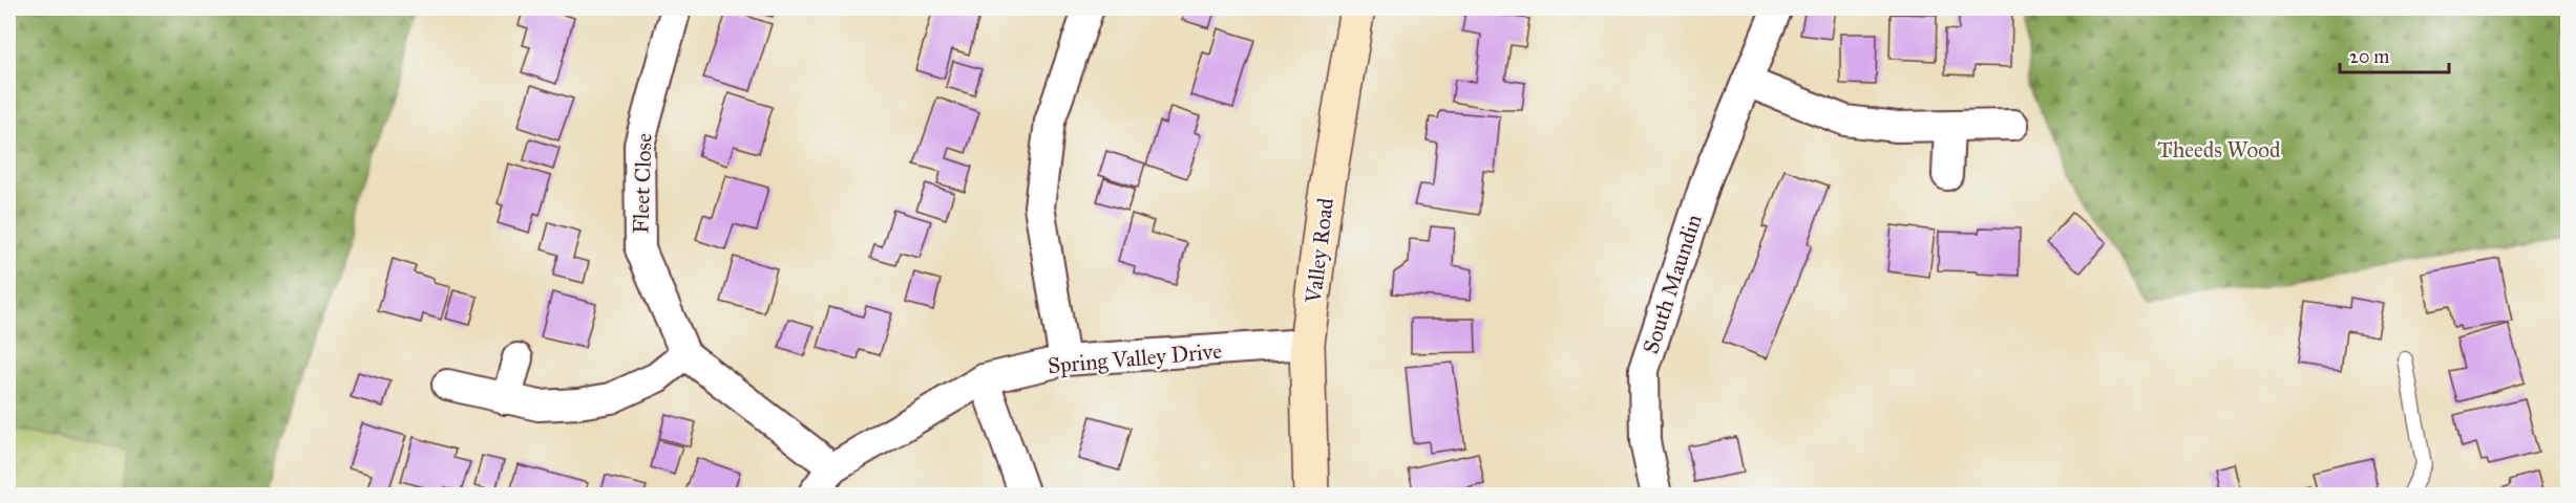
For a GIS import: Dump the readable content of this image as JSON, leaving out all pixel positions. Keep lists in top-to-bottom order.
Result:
{
  "streets": {
    "street": [
      "Fleet Close",
      "Valley Road",
      "South Maundin",
      "Spring Valley Drive"
    ]
  },
  "crossings": [
    ["Fleet Close", "Spring Valley Drive"],
    ["Valley Road", "Spring Valley Drive"]
  ],
  "parks": ["Theeds Wood"],
  "scale_bar": "20 m"
}
